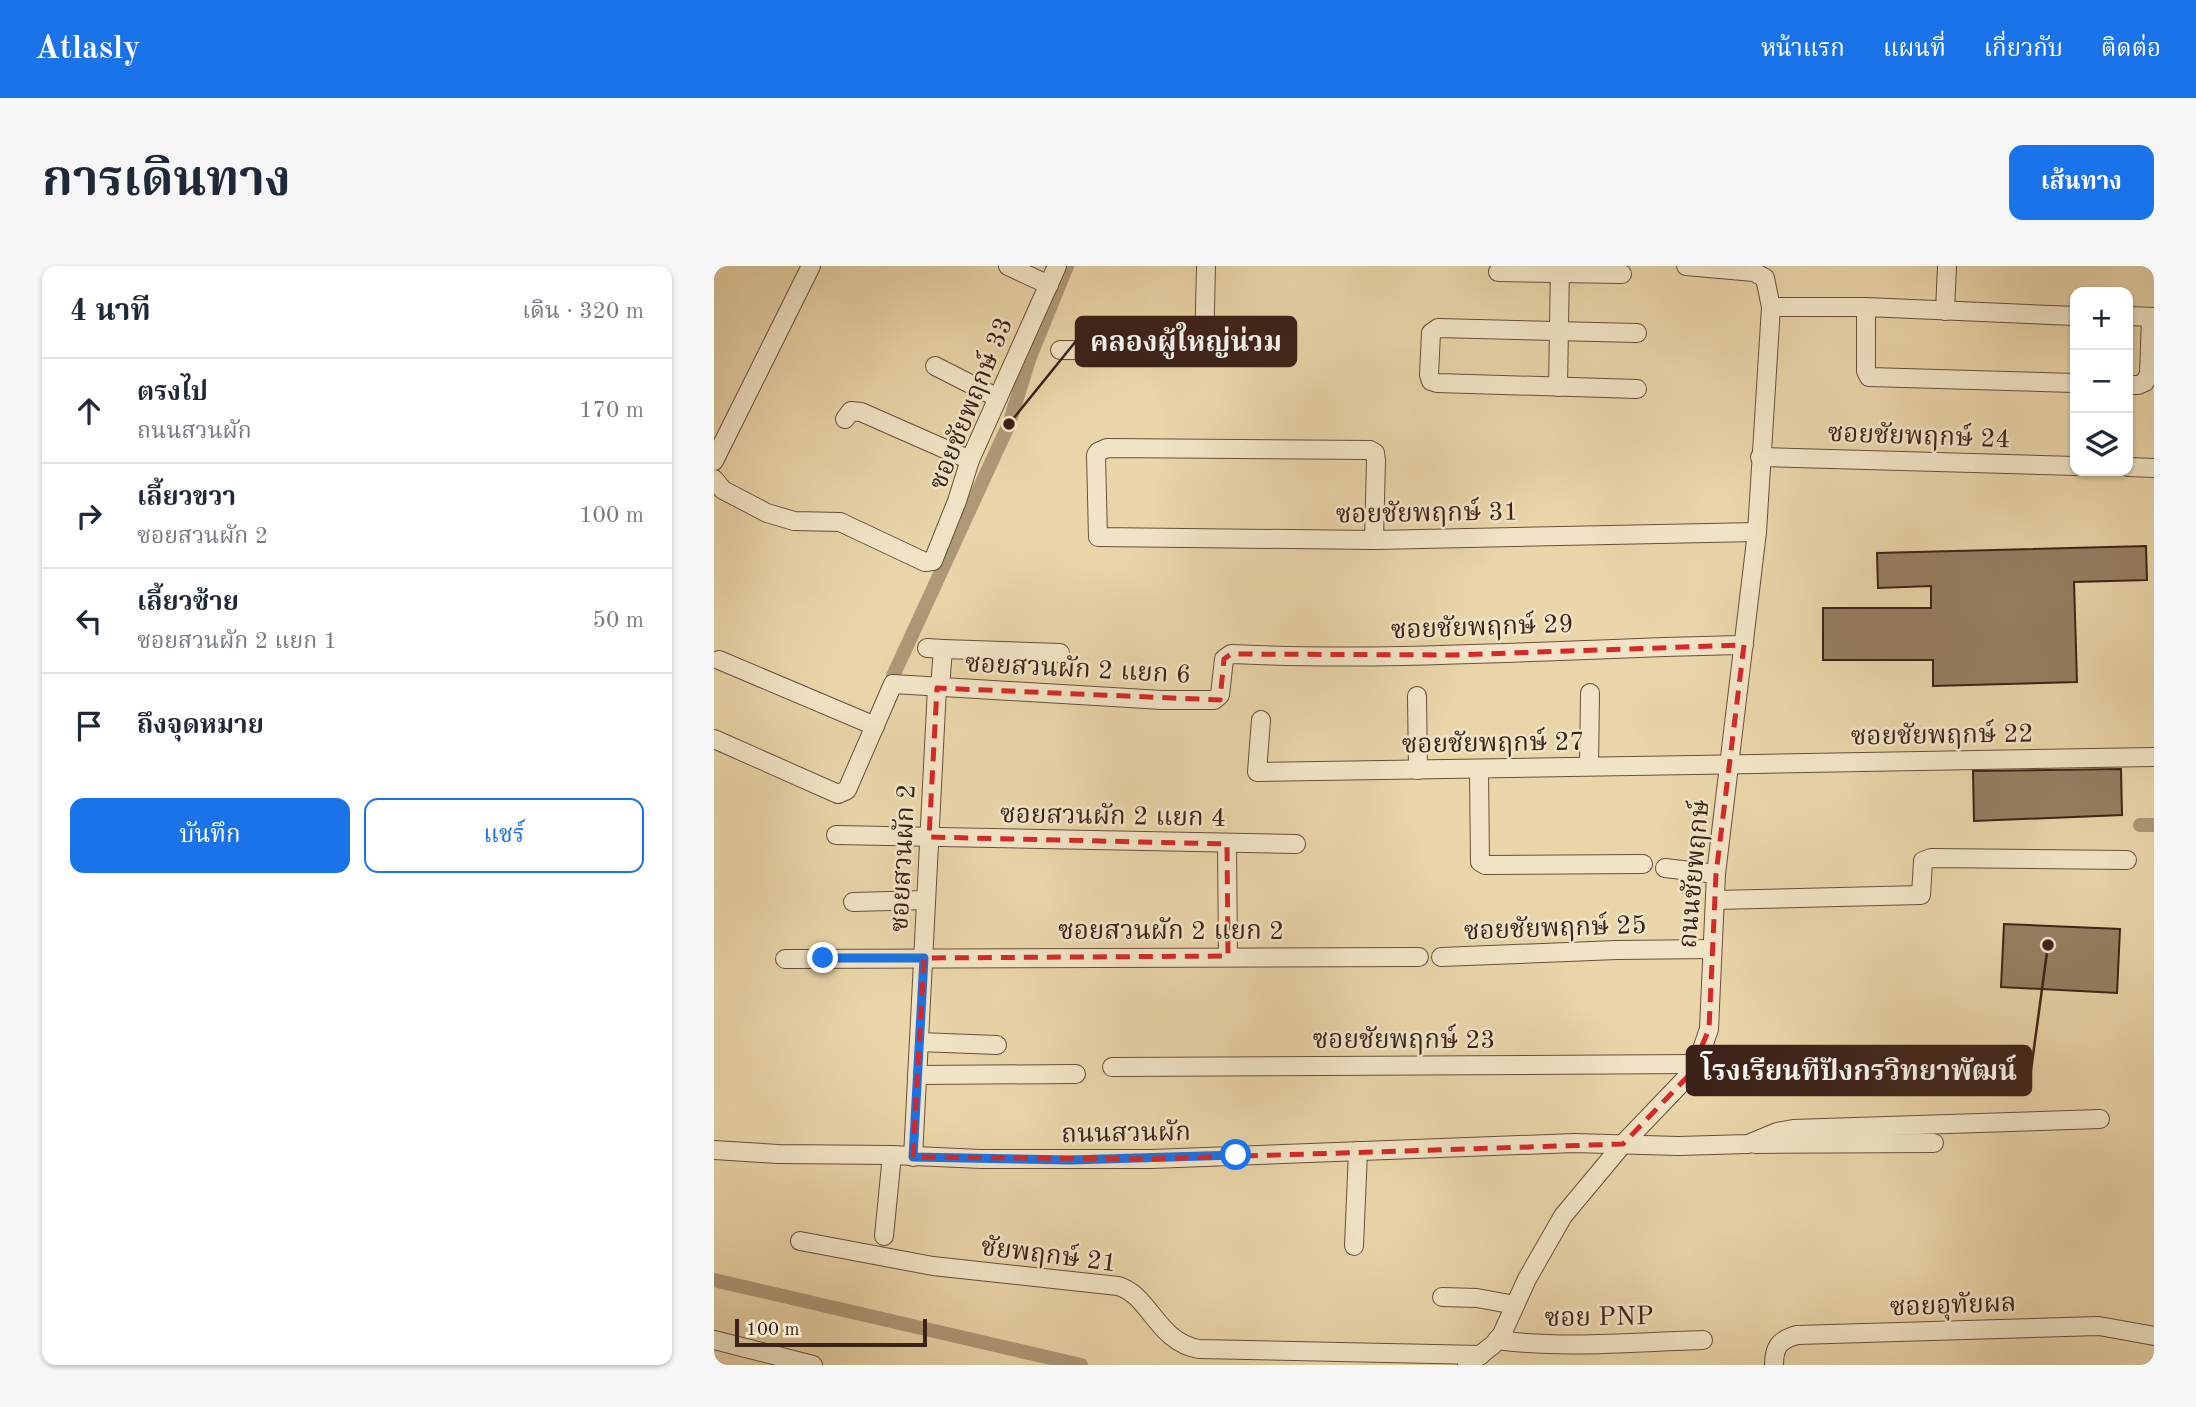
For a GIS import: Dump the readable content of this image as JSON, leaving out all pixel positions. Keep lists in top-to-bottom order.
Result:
{
  "streets": {
    "street": [
      "ซอยชัยพฤกษ์ 33",
      "ซอยชัยพฤกษ์ 24",
      "ซอยชัยพฤกษ์ 31",
      "ซอยชัยพฤกษ์ 29",
      "ซอยสวนผัก 2 แยก 6",
      "ซอยชัยพฤกษ์ 22",
      "ซอยชัยพฤกษ์ 27",
      "ซอยสวนผัก 2 แยก 4",
      "ซอยสวนผัก 2",
      "ถนนชัยพฤกษ์",
      "ซอยชัยพฤกษ์ 25",
      "ซอยสวนผัก 2 แยก 2",
      "ซอยชัยพฤกษ์ 23",
      "ถนนสวนผัก",
      "ชัยพฤกษ์ 21",
      "ซอยอุทัยผล",
      "ซอย PNP"
    ]
  },
  "crossings": [
    ["ซอยชัยพฤกษ์ 24", "ถนนชัยพฤกษ์"],
    ["ซอยชัยพฤกษ์ 31", "ถนนชัยพฤกษ์"],
    ["ซอยชัยพฤกษ์ 29", "ซอยสวนผัก 2 แยก 6"],
    ["ซอยชัยพฤกษ์ 29", "ถนนชัยพฤกษ์"],
    ["ซอยสวนผัก 2 แยก 6", "ซอยสวนผัก 2"],
    ["ซอยชัยพฤกษ์ 22", "ซอยชัยพฤกษ์ 27"],
    ["ซอยชัยพฤกษ์ 22", "ถนนชัยพฤกษ์"],
    ["ซอยชัยพฤกษ์ 27", "ถนนชัยพฤกษ์"],
    ["ซอยสวนผัก 2 แยก 4", "ซอยสวนผัก 2"],
    ["ซอยสวนผัก 2", "ซอยสวนผัก 2 แยก 2"],
    ["ซอยสวนผัก 2", "ถนนสวนผัก"],
    ["ถนนชัยพฤกษ์", "ซอยชัยพฤกษ์ 25"],
    ["ถนนชัยพฤกษ์", "ซอยชัยพฤกษ์ 23"],
    ["ถนนชัยพฤกษ์", "ถนนสวนผัก"],
    ["ถนนชัยพฤกษ์", "ชัยพฤกษ์ 21"],
    ["ถนนชัยพฤกษ์", "ซอย PNP"]
  ],
  "places": ["คลองผู้ใหญ่น่วม", "โรงเรียนทีปังกรวิทยาพัฒน์"],
  "scale_bar": "100 m",
  "page": {
    "header": "Atlasly",
    "nav": [
      "หน้าแรก",
      "แผนที่",
      "เกี่ยวกับ",
      "ติดต่อ"
    ],
    "title": "การเดินทาง",
    "buttons": [
      "เส้นทาง",
      ["บันทึก", "แชร์"]
    ],
    "heading": ["4 นาที", "เดิน · 320 m"],
    "map_buttons": ["+", "−"],
    "list": [
      ["ตรงไป", "ถนนสวนผัก", "170 m"],
      ["เลี้ยวขวา", "ซอยสวนผัก 2", "100 m"],
      ["เลี้ยวซ้าย", "ซอยสวนผัก 2 แยก 1", "50 m"],
      "ถึงจุดหมาย"
    ],
    "scale": "100 m"
  }
}
